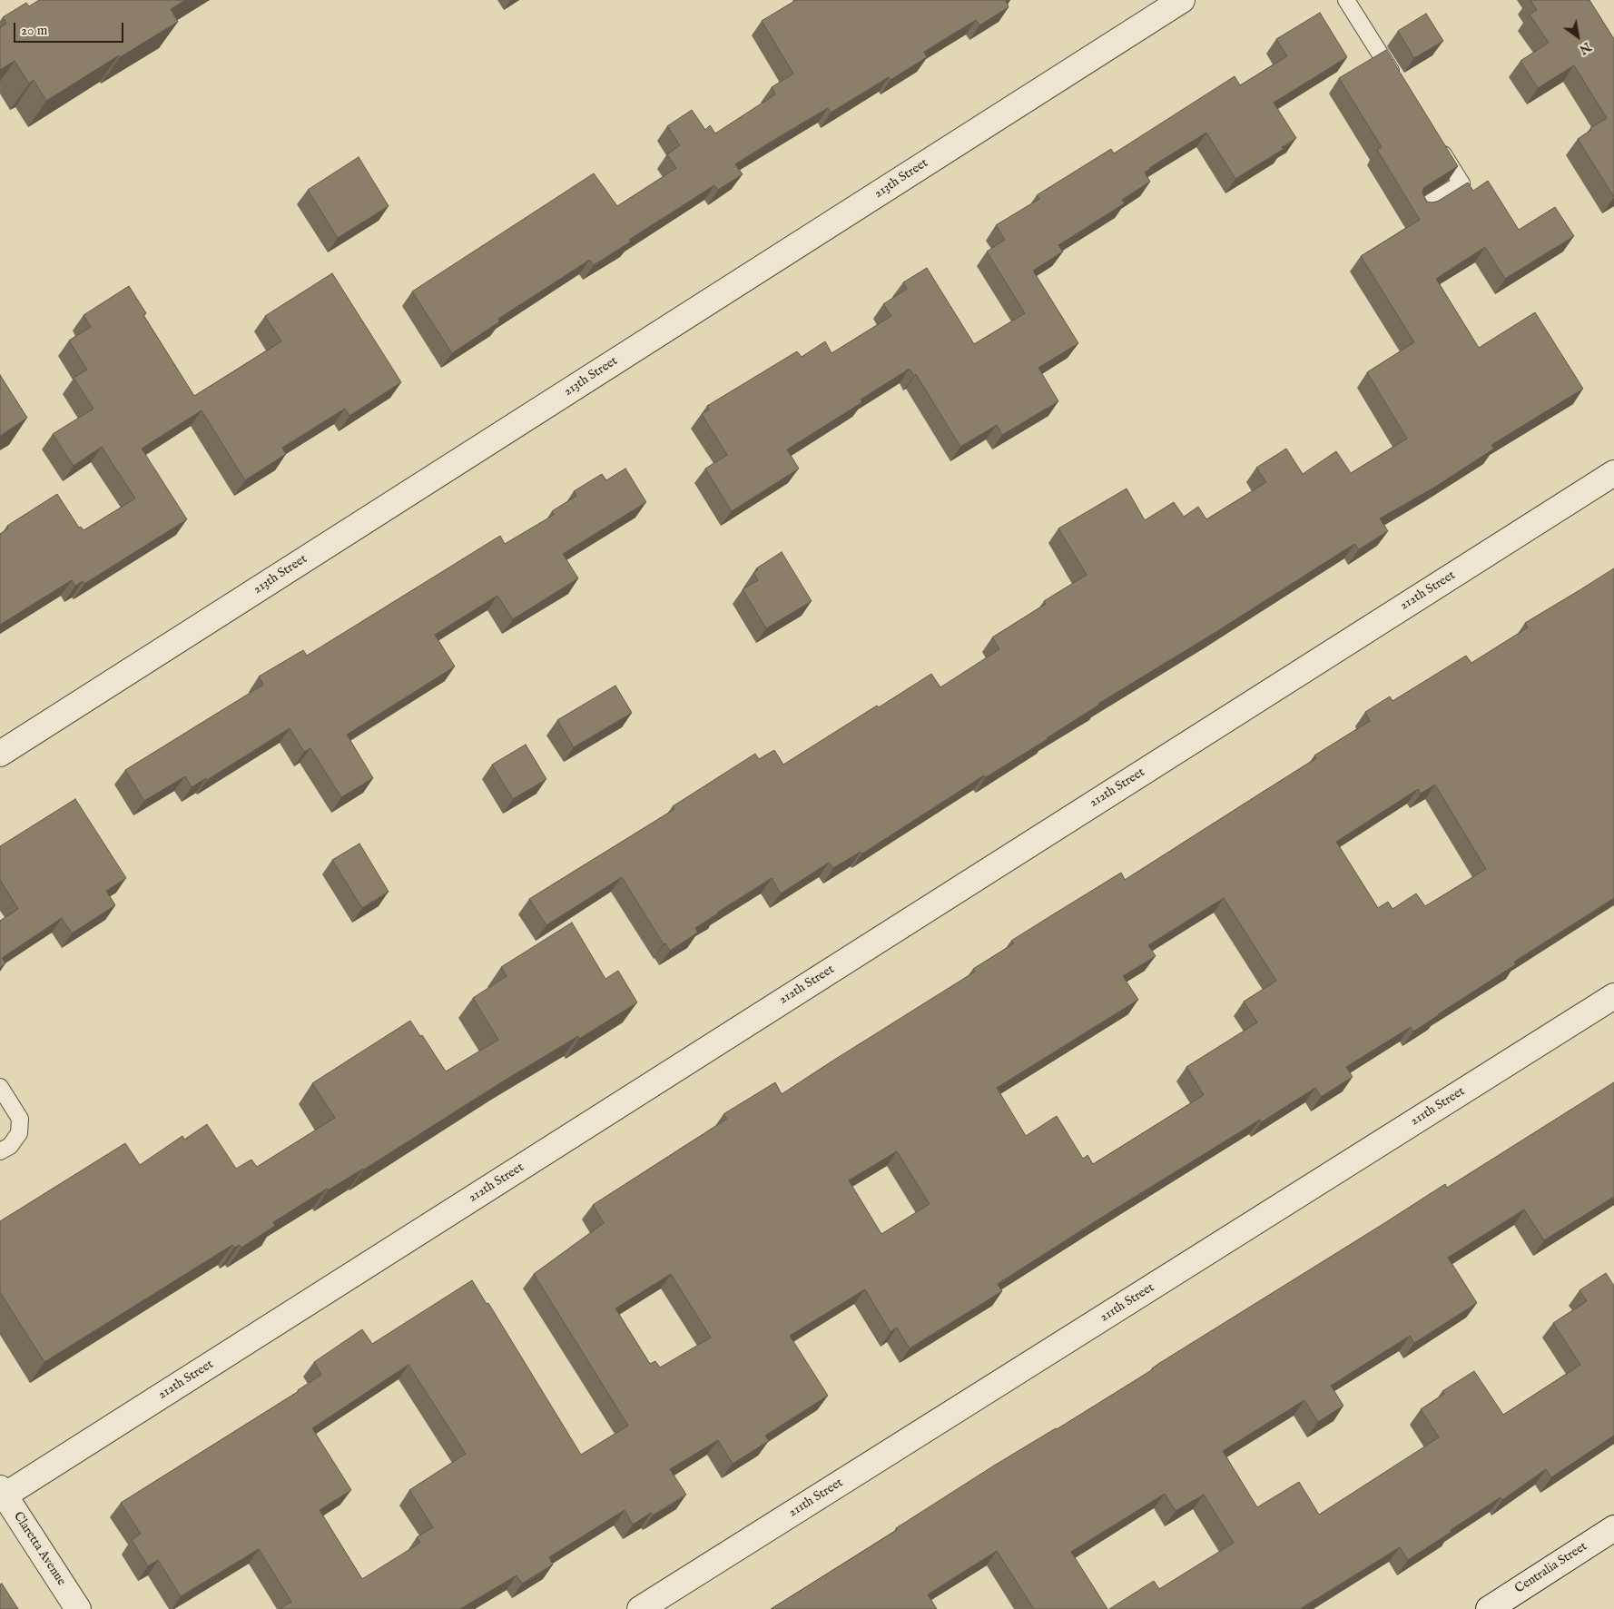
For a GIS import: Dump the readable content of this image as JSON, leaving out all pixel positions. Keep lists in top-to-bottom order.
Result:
{
  "streets": {
    "street": [
      "213th Street",
      "212th Street",
      "211th Street",
      "Claretta Avenue",
      "Centralia Street"
    ]
  },
  "crossings": [
    ["212th Street", "Claretta Avenue"]
  ],
  "scale_bar": "20 m",
  "north": "bottom right"
}
